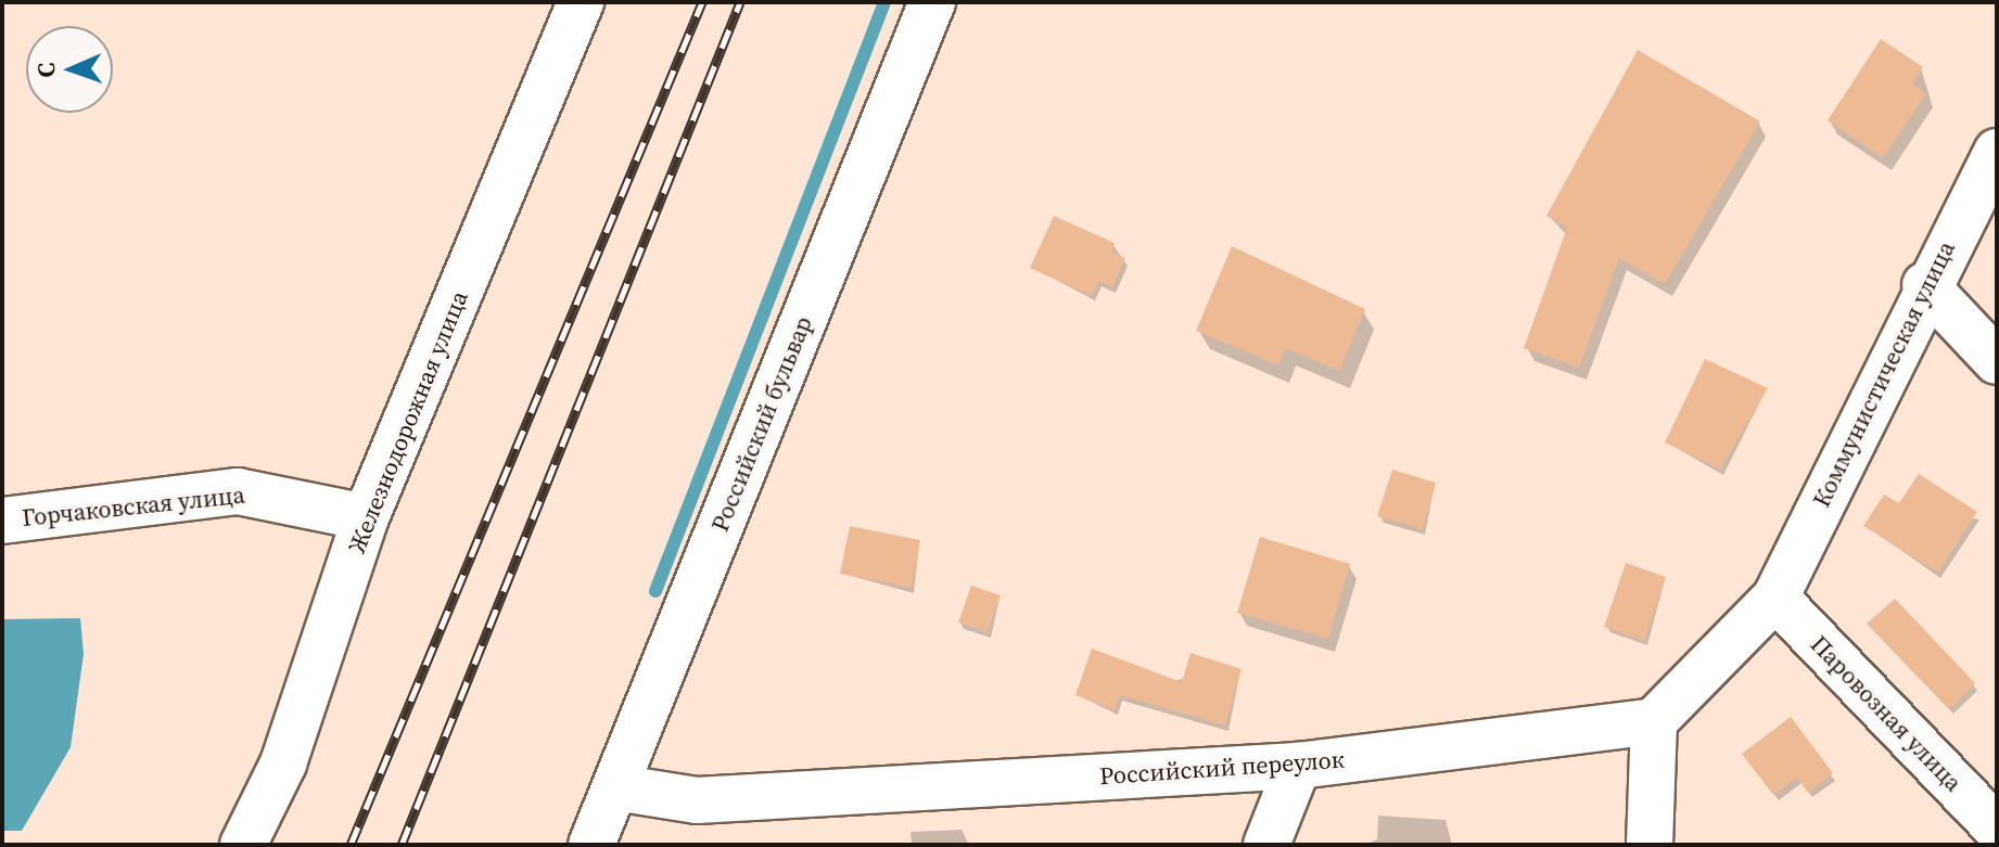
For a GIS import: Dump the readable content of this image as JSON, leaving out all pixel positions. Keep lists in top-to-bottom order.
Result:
{
  "streets": {
    "street": [
      "Коммунистическая улица",
      "Железнодорожная улица",
      "Российский бульвар",
      "Горчаковская улица",
      "Паровозная улица",
      "Российский переулок"
    ]
  },
  "crossings": [
    ["Коммунистическая улица", "Паровозная улица"],
    ["Железнодорожная улица", "Горчаковская улица"],
    ["Российский бульвар", "Российский переулок"]
  ],
  "north": "left"
}
